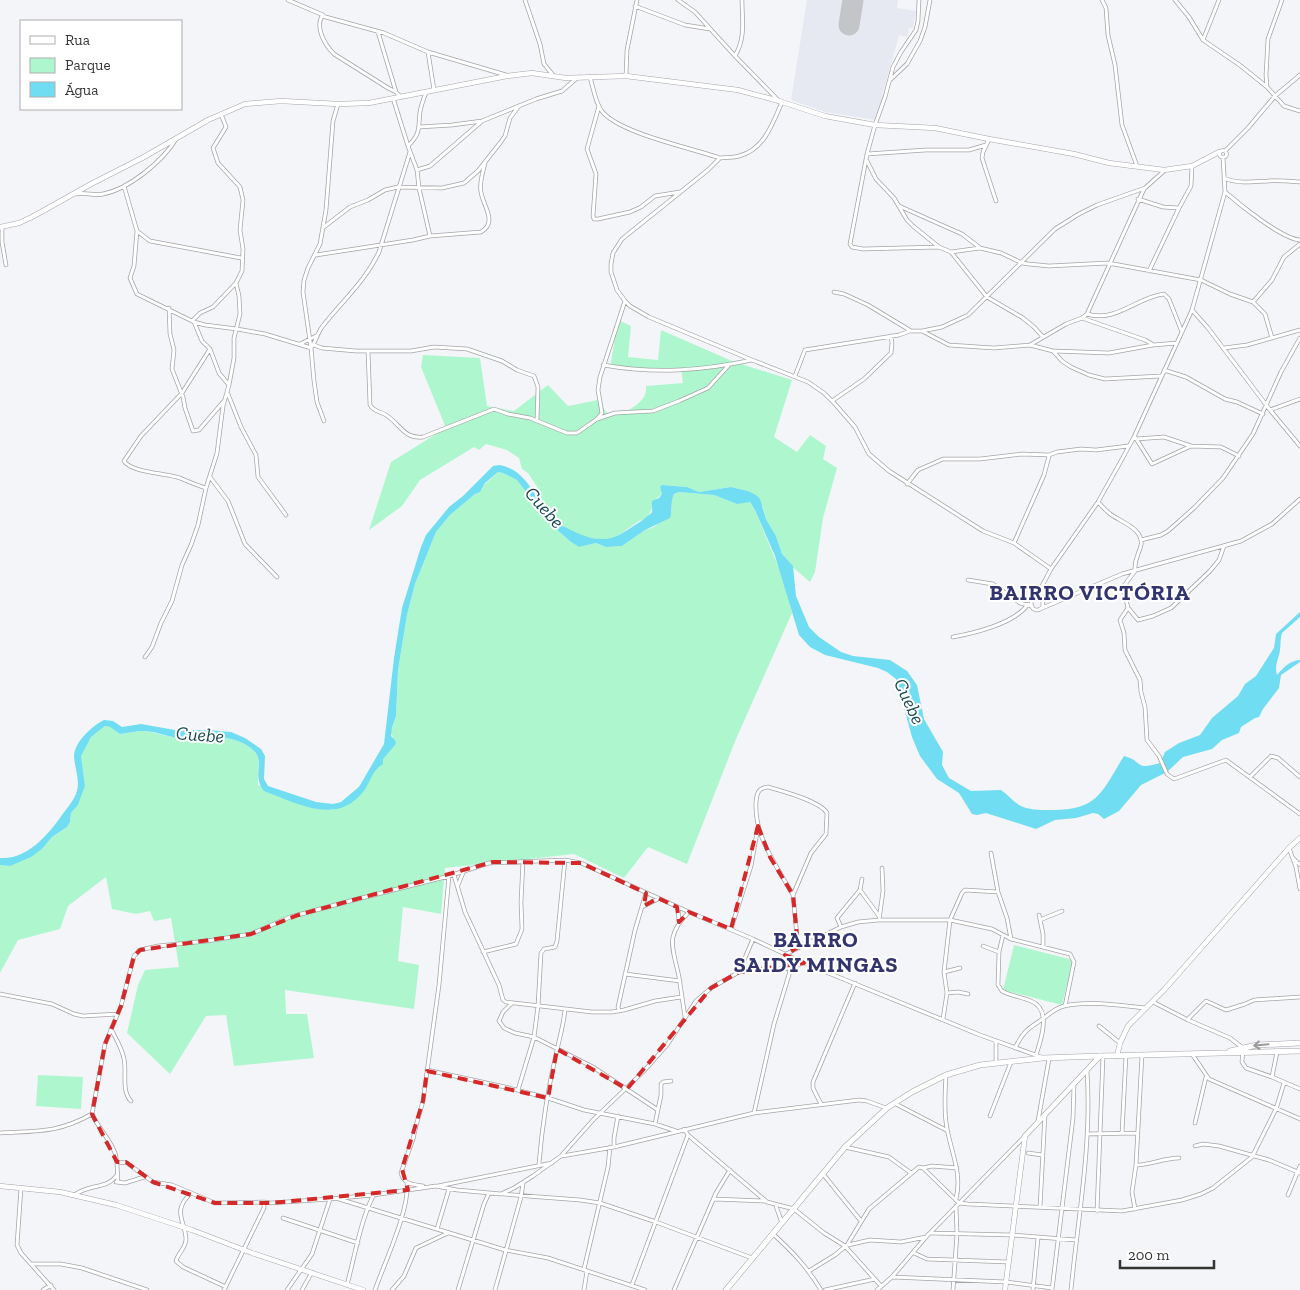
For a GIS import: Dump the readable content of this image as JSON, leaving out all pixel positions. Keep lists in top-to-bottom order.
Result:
{
  "districts": ["BAIRRO VICTÓRIA", "BAIRRO SAIDY MINGAS"],
  "water": ["Cuebe"],
  "legend": ["Rua", "Parque", "Água"],
  "scale_bar": "200 m"
}
